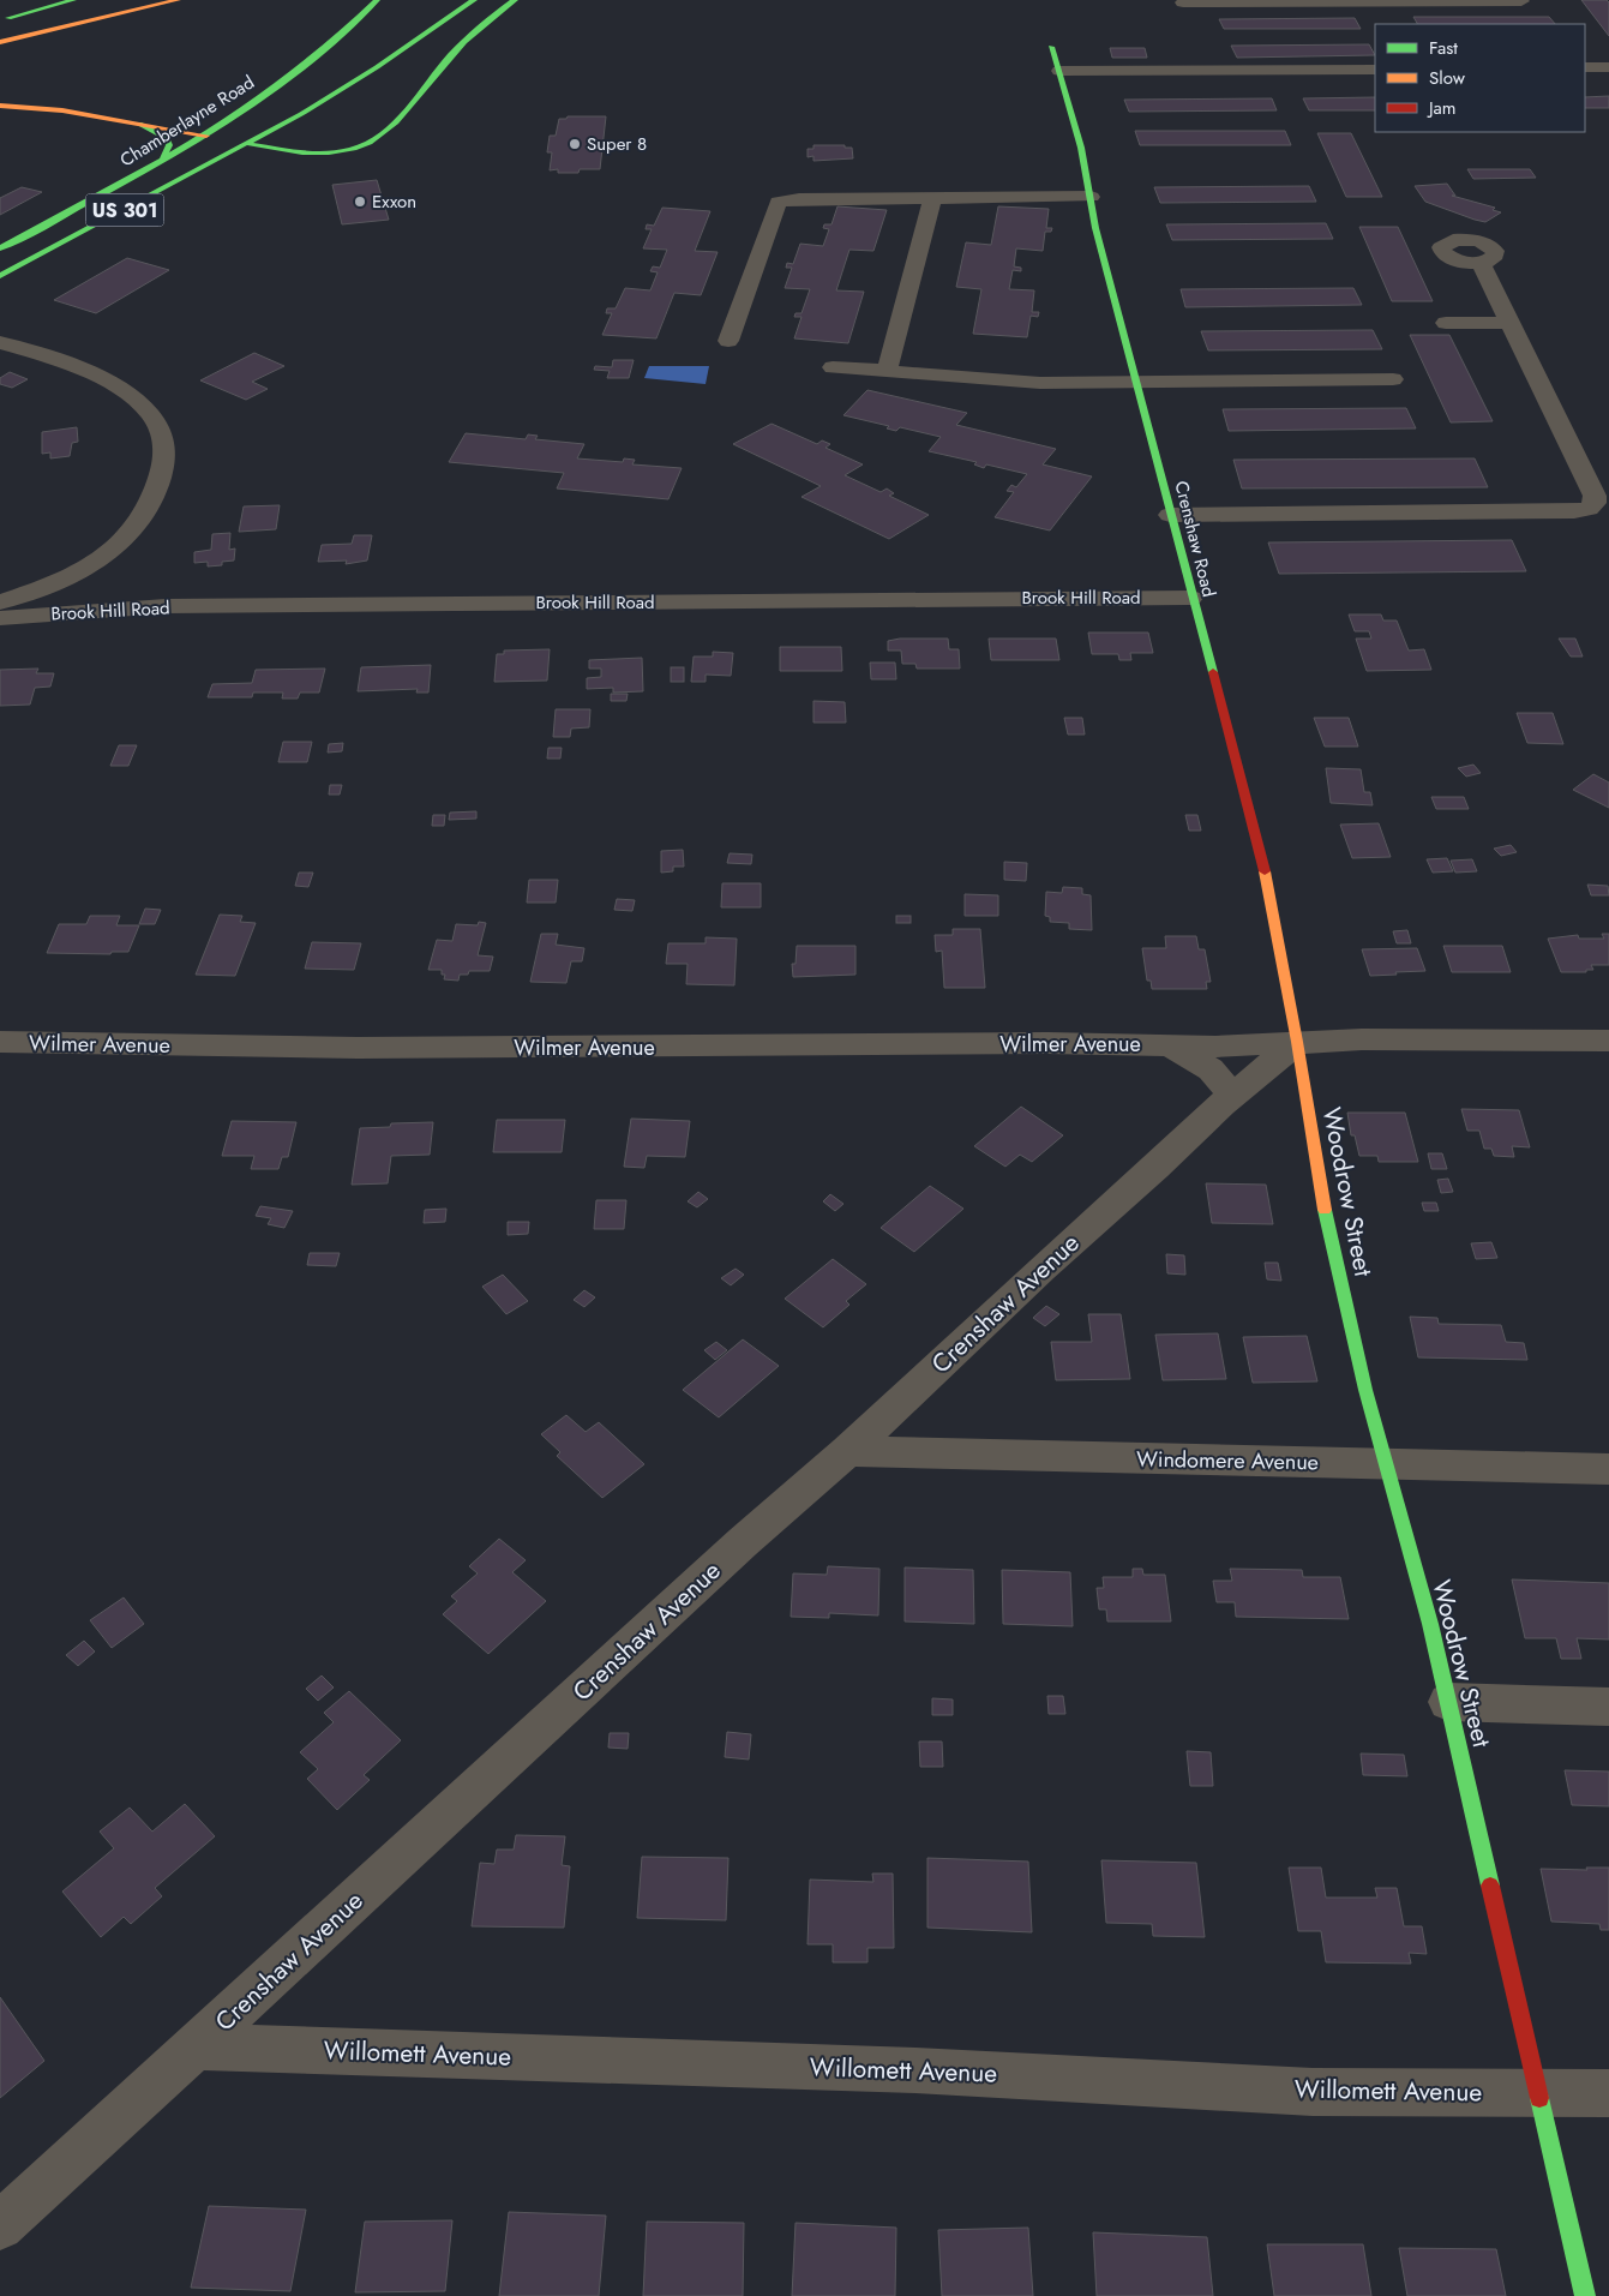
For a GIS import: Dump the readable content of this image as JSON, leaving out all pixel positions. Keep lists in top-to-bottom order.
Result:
{
  "streets": {
    "main road": [
      "Chamberlayne Road",
      "US 301",
      "Crenshaw Road",
      "Woodrow Street"
    ],
    "street": [
      "Brook Hill Road",
      "Wilmer Avenue",
      "Crenshaw Avenue",
      "Windomere Avenue",
      "Willomett Avenue"
    ]
  },
  "crossings": [
    ["Crenshaw Road", "Brook Hill Road"],
    ["Crenshaw Road", "Wilmer Avenue"],
    ["Crenshaw Road", "Woodrow Street"],
    ["Crenshaw Road", "Crenshaw Avenue"],
    ["Wilmer Avenue", "Woodrow Street"],
    ["Wilmer Avenue", "Crenshaw Avenue"],
    ["Woodrow Street", "Crenshaw Avenue"],
    ["Woodrow Street", "Windomere Avenue"],
    ["Woodrow Street", "Willomett Avenue"],
    ["Crenshaw Avenue", "Windomere Avenue"],
    ["Crenshaw Avenue", "Willomett Avenue"]
  ],
  "places": ["Super 8", "Exxon"],
  "legend": ["Fast", "Slow", "Jam"]
}
